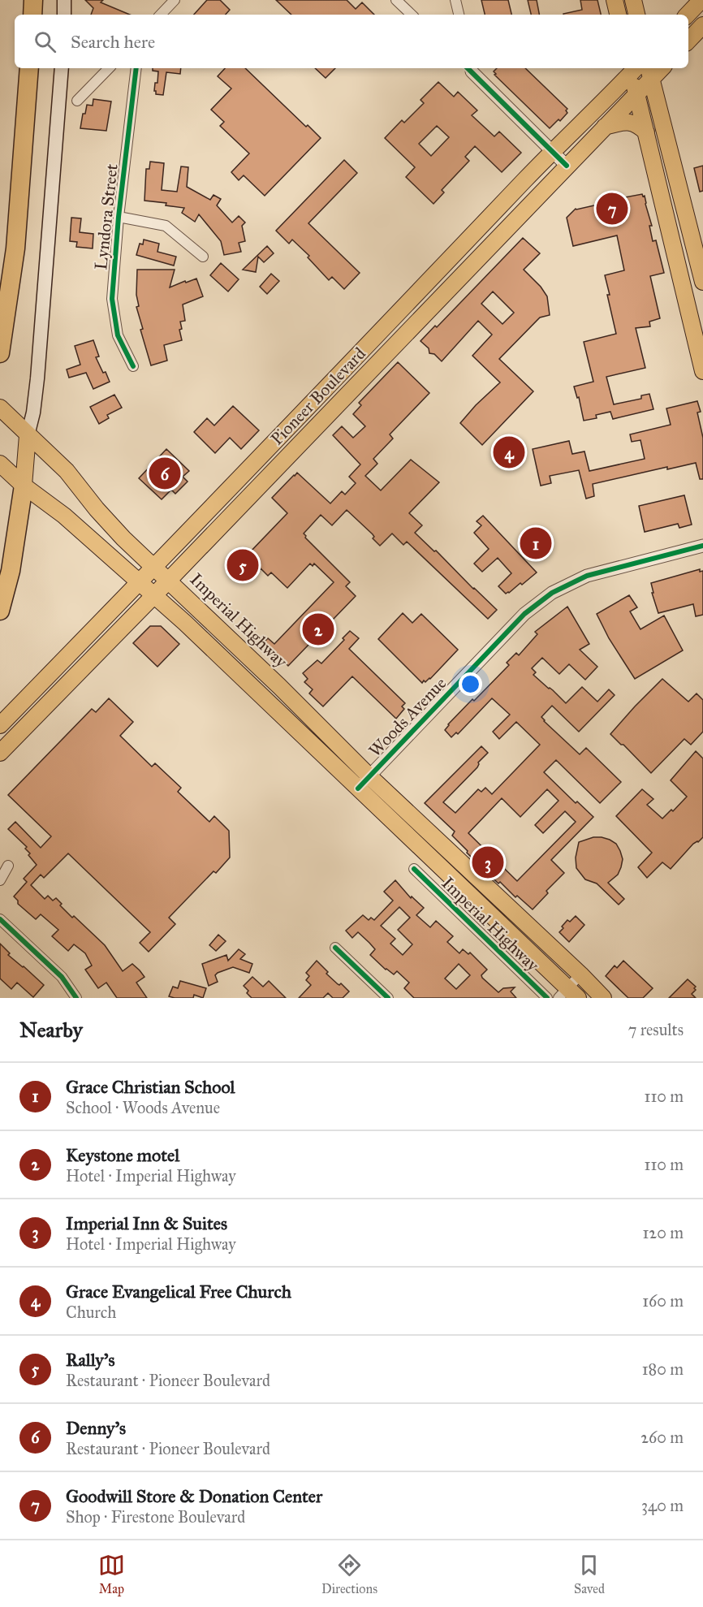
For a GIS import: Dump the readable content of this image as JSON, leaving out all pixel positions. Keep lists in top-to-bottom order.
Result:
{
  "streets": {
    "main road": ["Pioneer Boulevard", "Imperial Highway"],
    "street": ["Lyndora Street", "Woods Avenue"]
  },
  "crossings": [
    ["Pioneer Boulevard", "Imperial Highway"],
    ["Imperial Highway", "Woods Avenue"]
  ],
  "page": {
    "search": "Search here",
    "pins": [
      "7",
      "4",
      "6",
      "1",
      "5",
      "2",
      "3"
    ],
    "heading": ["Nearby", "7 results"],
    "list": [
      {
        "mark": "1",
        "name": "Grace Christian School",
        "note": "School · Woods Avenue",
        "value": "110 m"
      },
      {
        "mark": "2",
        "name": "Keystone motel",
        "note": "Hotel · Imperial Highway",
        "value": "110 m"
      },
      {
        "mark": "3",
        "name": "Imperial Inn & Suites",
        "note": "Hotel · Imperial Highway",
        "value": "120 m"
      },
      {
        "mark": "4",
        "name": "Grace Evangelical Free Church",
        "note": "Church",
        "value": "160 m"
      },
      {
        "mark": "5",
        "name": "Rally's",
        "note": "Restaurant · Pioneer Boulevard",
        "value": "180 m"
      },
      {
        "mark": "6",
        "name": "Denny's",
        "note": "Restaurant · Pioneer Boulevard",
        "value": "260 m"
      },
      {
        "mark": "7",
        "name": "Goodwill Store & Donation Center",
        "note": "Shop · Firestone Boulevard",
        "value": "340 m"
      }
    ],
    "nav": ["Map", "Directions", "Saved"]
  }
}
